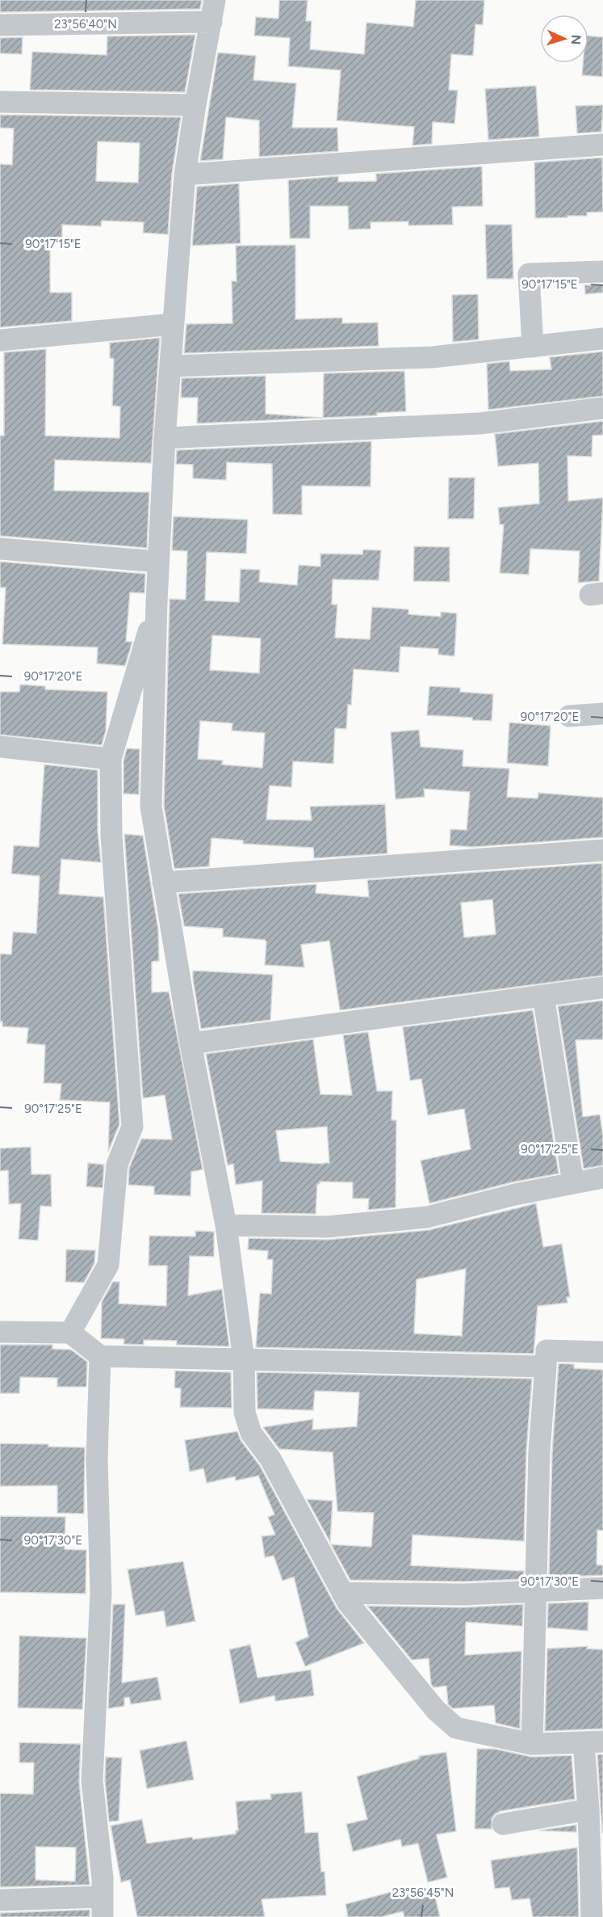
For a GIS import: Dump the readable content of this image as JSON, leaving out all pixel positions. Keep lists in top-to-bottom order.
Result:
{
  "north": "right",
  "coordinates": [
    "23°56'40\"N",
    "90°17'15\"E",
    "90°17'20\"E",
    "90°17'25\"E",
    "90°17'30\"E",
    "23°56'45\"N"
  ]
}
